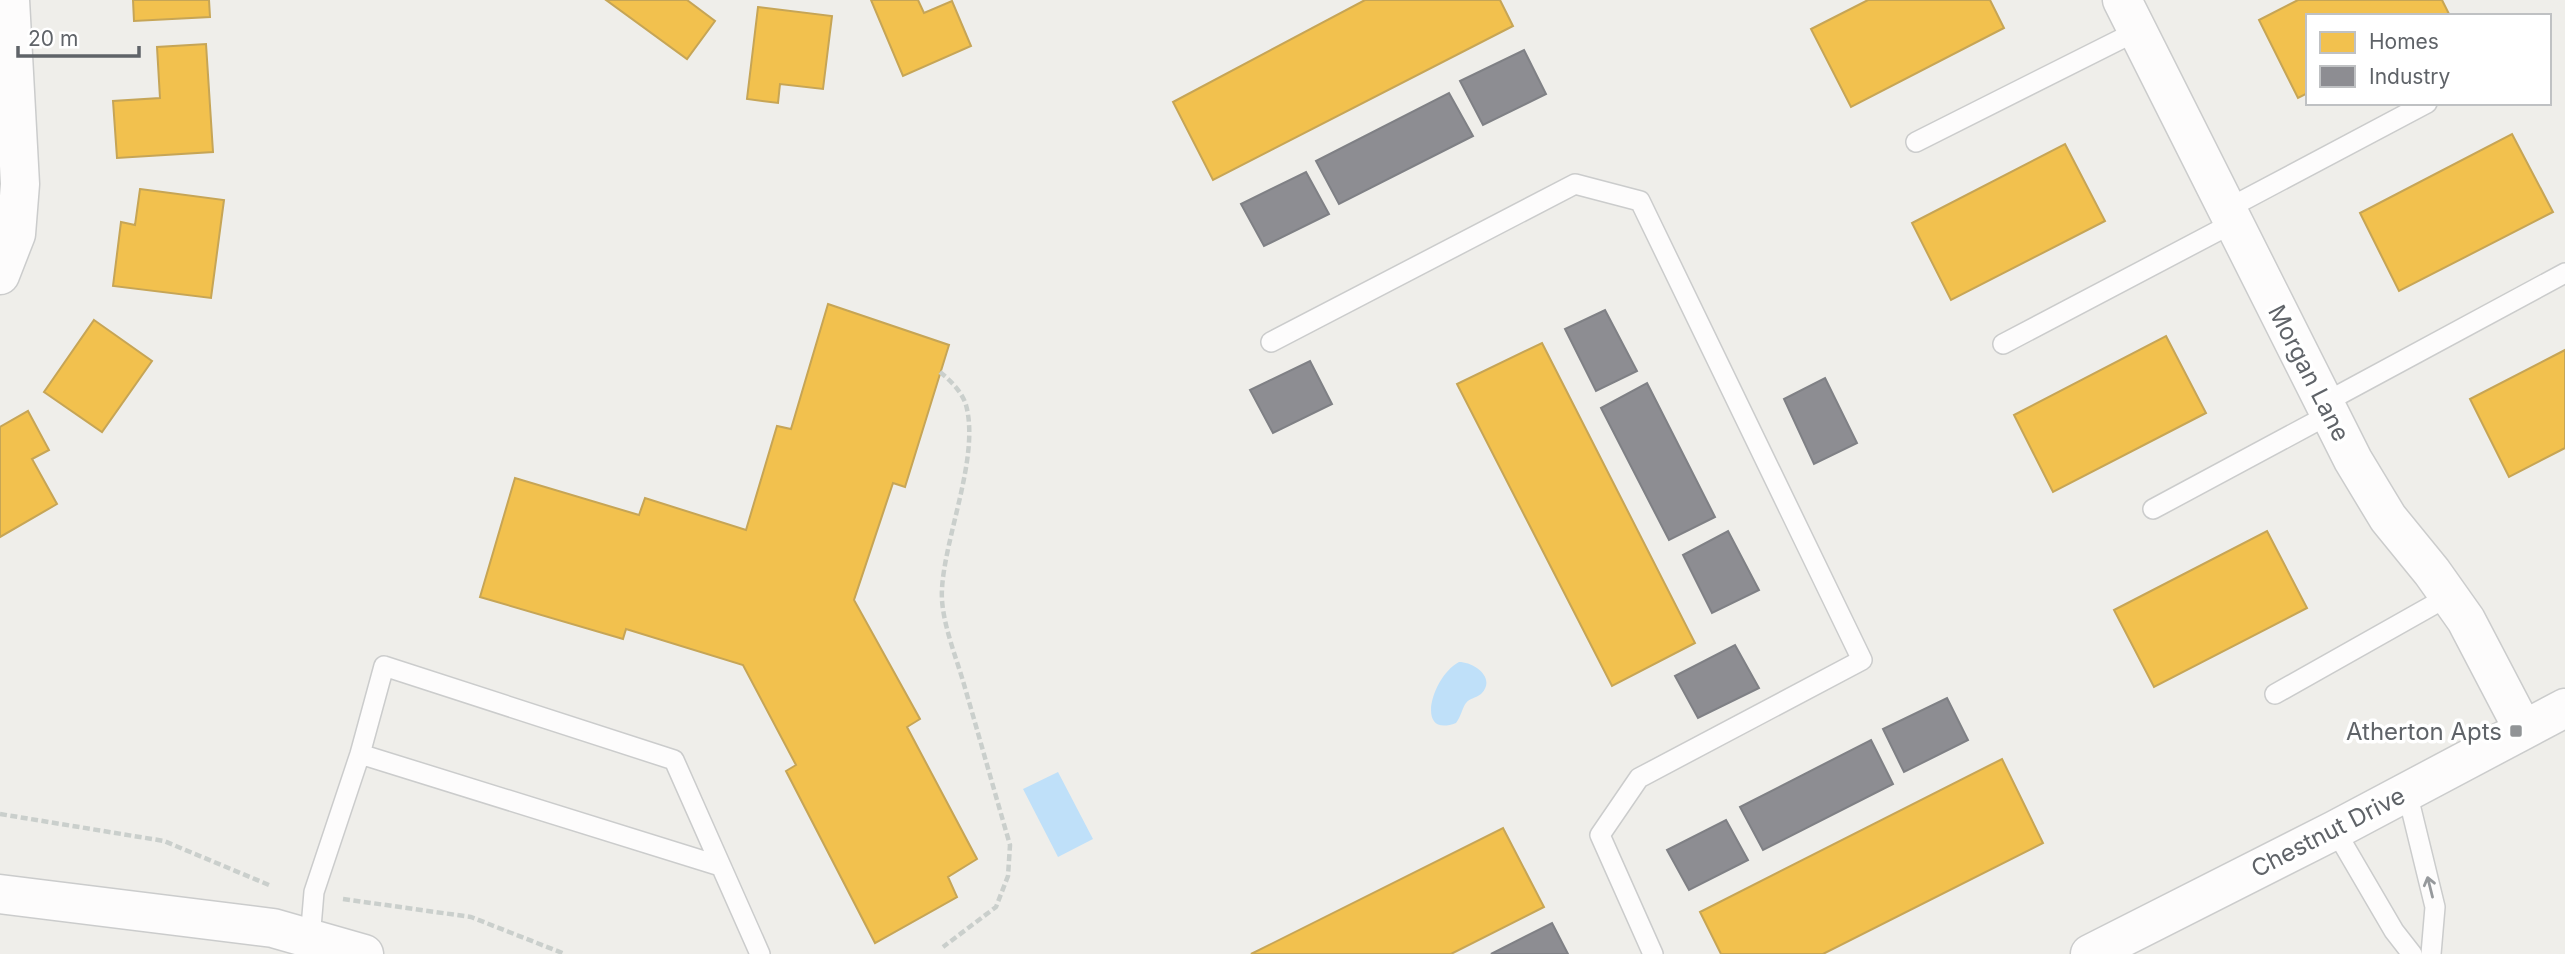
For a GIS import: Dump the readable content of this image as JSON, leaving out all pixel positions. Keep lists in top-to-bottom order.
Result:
{
  "streets": {
    "street": ["Morgan Lane", "Chestnut Drive"]
  },
  "crossings": [
    ["Morgan Lane", "Chestnut Drive"]
  ],
  "places": {
    "transit": ["Atherton Apts"]
  },
  "legend": ["Homes", "Industry"],
  "scale_bar": "20 m"
}
